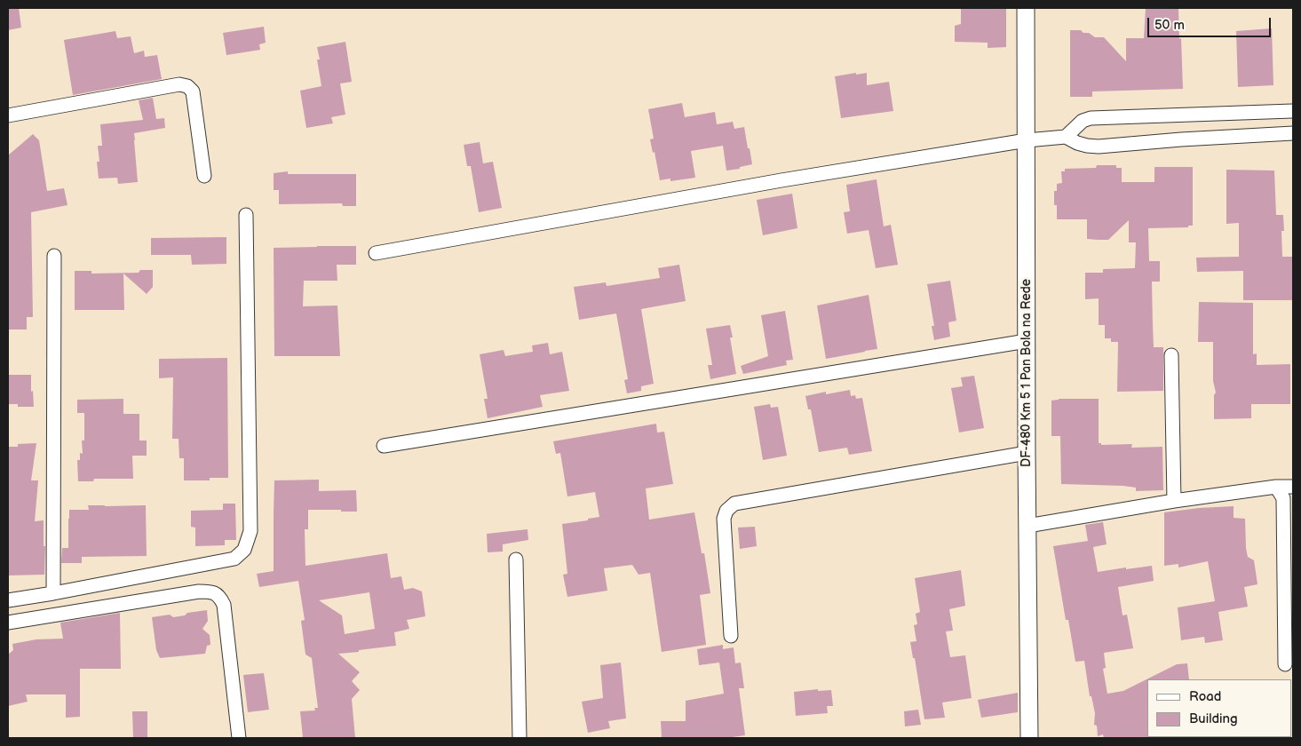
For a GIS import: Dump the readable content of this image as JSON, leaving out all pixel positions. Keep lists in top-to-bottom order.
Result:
{
  "streets": {
    "street": ["DF-480 Km 5 1 Pan Bola na Rede"]
  },
  "legend": ["Road", "Building"],
  "scale_bar": "50 m"
}
